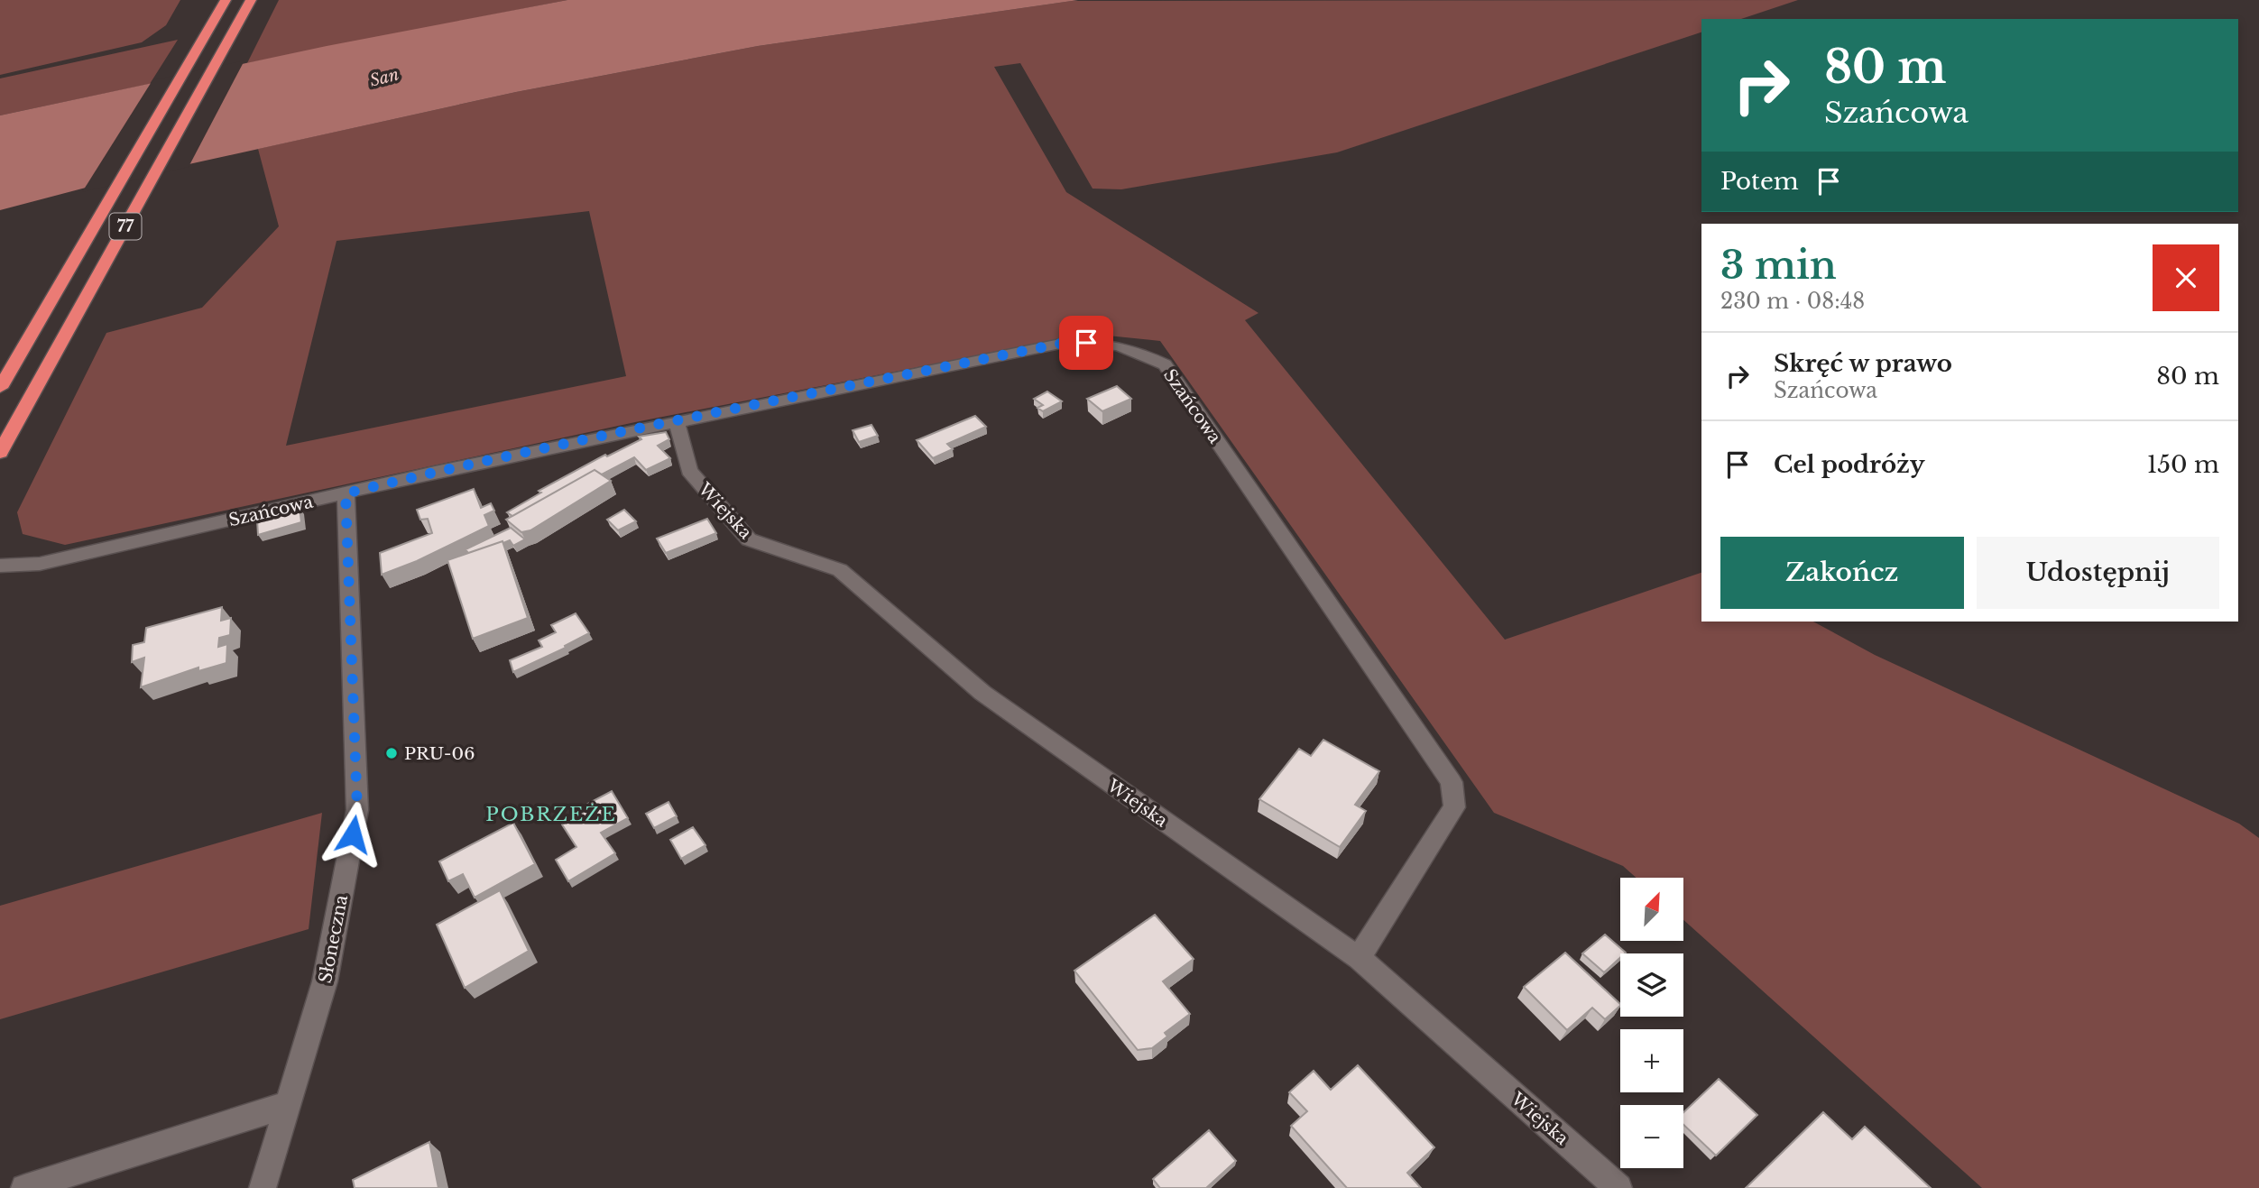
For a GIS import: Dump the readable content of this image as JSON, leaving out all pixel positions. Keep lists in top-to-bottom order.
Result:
{
  "streets": {
    "highway": ["77"],
    "street": ["Szańcowa", "Wiejska", "Słoneczna"]
  },
  "crossings": [
    ["Szańcowa", "Wiejska"],
    ["Szańcowa", "Słoneczna"]
  ],
  "districts": ["POBRZEŻE"],
  "water": ["San"],
  "places": ["PRU-06"],
  "north": "top right",
  "page": {
    "turn": ["80 m", "Szańcowa"],
    "then": "Potem",
    "heading": ["3 min", "230 m · 08:48"],
    "list": [
      {
        "name": "Skręć w prawo",
        "note": "Szańcowa",
        "value": "80 m"
      },
      {
        "name": "Cel podróży",
        "value": "150 m"
      }
    ],
    "buttons": ["Zakończ", "Udostępnij"],
    "map_buttons": ["+", "−"]
  }
}
